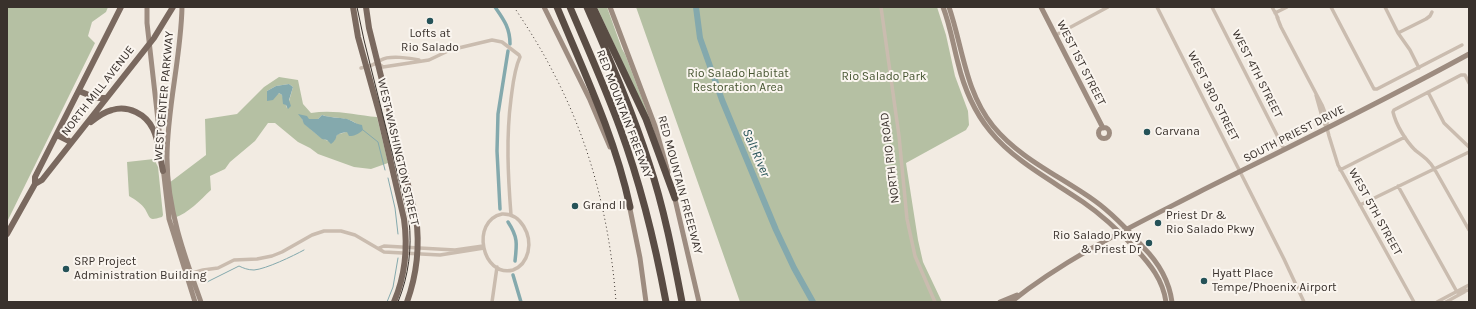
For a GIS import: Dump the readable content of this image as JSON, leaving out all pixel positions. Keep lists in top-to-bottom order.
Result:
{
  "streets": {
    "highway": ["RED MOUNTAIN FREEWAY"],
    "main road": [
      "WEST 1ST STREET",
      "NORTH MILL AVENUE",
      "WEST CENTER PARKWAY",
      "SOUTH PRIEST DRIVE",
      "WEST WASHINGTON STREET",
      "RED MOUNTAIN FREEEWAY"
    ],
    "street": [
      "WEST 4TH STREET",
      "WEST 3RD STREET",
      "NORTH RIO ROAD",
      "WEST 5TH STREET"
    ]
  },
  "crossings": [
    ["WEST 4TH STREET", "SOUTH PRIEST DRIVE"],
    ["WEST 3RD STREET", "SOUTH PRIEST DRIVE"],
    ["SOUTH PRIEST DRIVE", "WEST 5TH STREET"]
  ],
  "water": ["Salt River"],
  "parks": ["Rio Salado Habitat Restoration Area", "Rio Salado Park"],
  "places": [
    "Lofts at Rio Salado",
    "Carvana",
    "Grand II",
    "Priest Dr & Rio Salado Pkwy",
    "Rio Salado Pkwy & Priest Dr",
    "SRP Project Administration Building",
    "Hyatt Place Tempe/Phoenix Airport"
  ]
}
